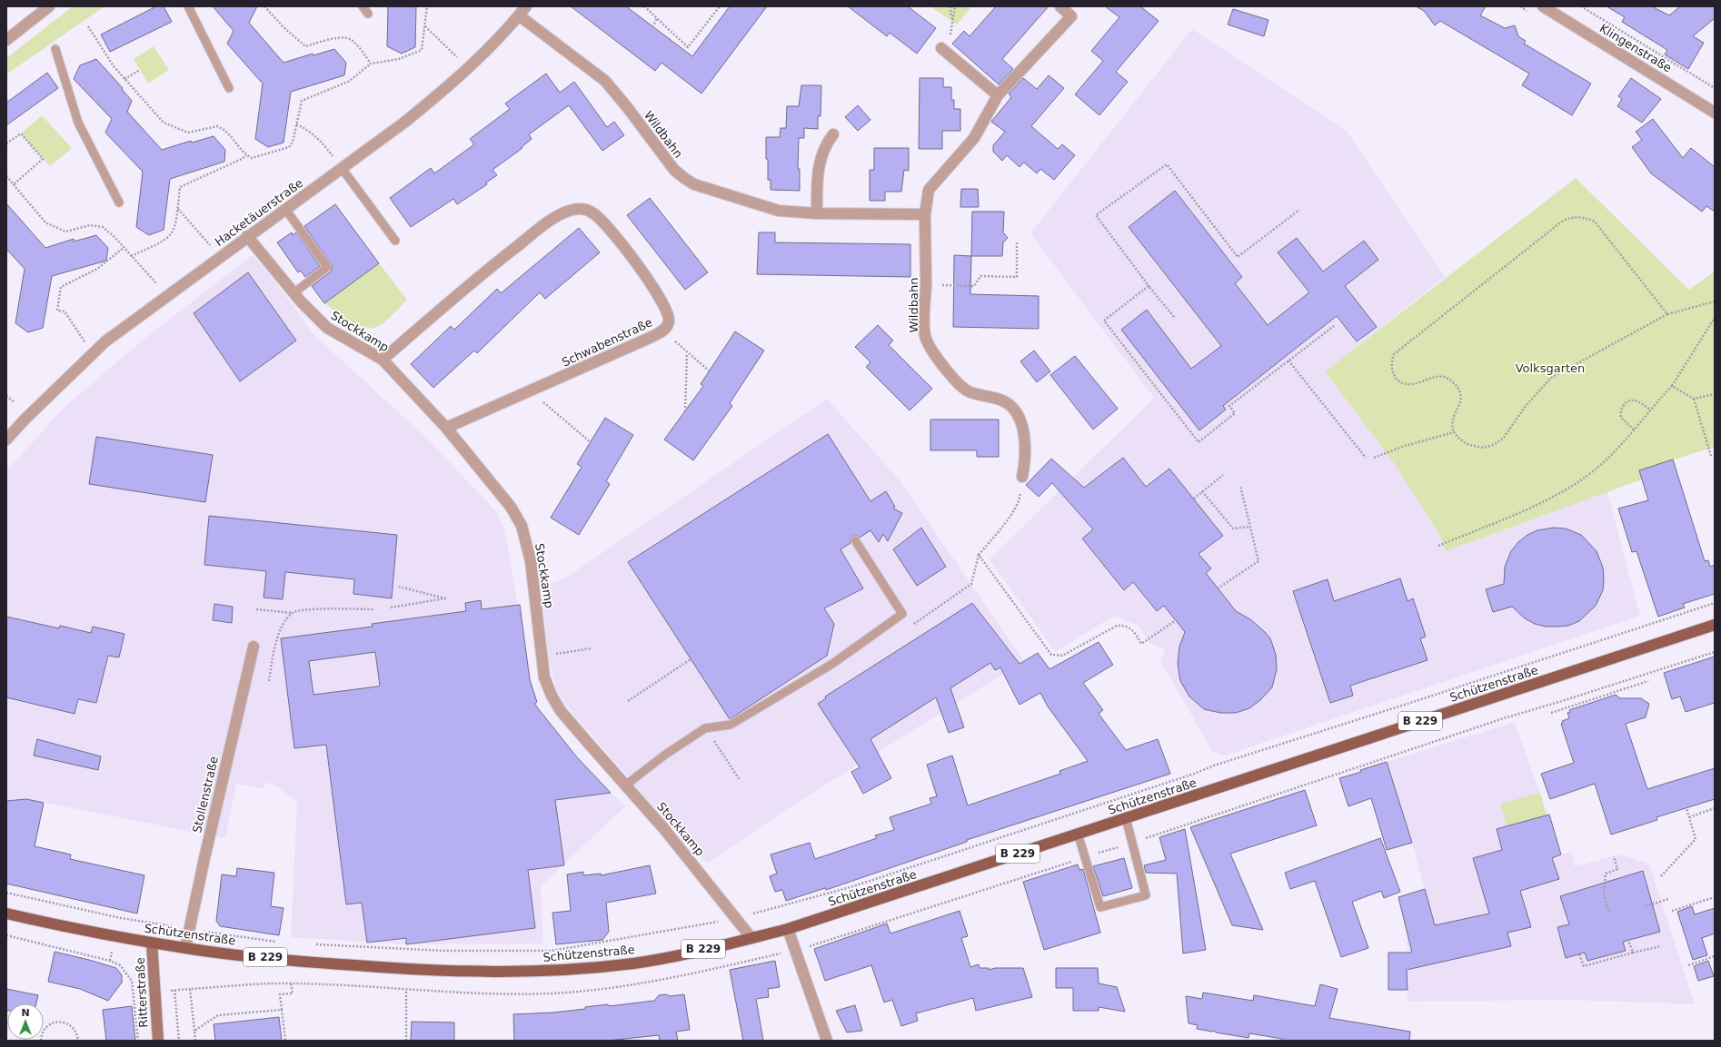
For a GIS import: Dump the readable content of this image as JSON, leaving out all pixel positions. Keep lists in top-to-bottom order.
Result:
{
  "streets": {
    "main road": ["Schützenstraße", "B 229", "Ritterstraße"],
    "street": [
      "Klingenstraße",
      "Wildbahn",
      "Hacketäuerstraße",
      "Stockkamp",
      "Schwabenstraße",
      "Stollenstraße"
    ]
  },
  "crossings": [
    ["Wildbahn", "Hacketäuerstraße"],
    ["Hacketäuerstraße", "Stockkamp"],
    ["Stockkamp", "Schwabenstraße"],
    ["Stockkamp", "Schützenstraße"],
    ["Schützenstraße", "Stollenstraße"],
    ["Schützenstraße", "Ritterstraße"]
  ],
  "parks": ["Volksgarten"],
  "north": "top"
}
